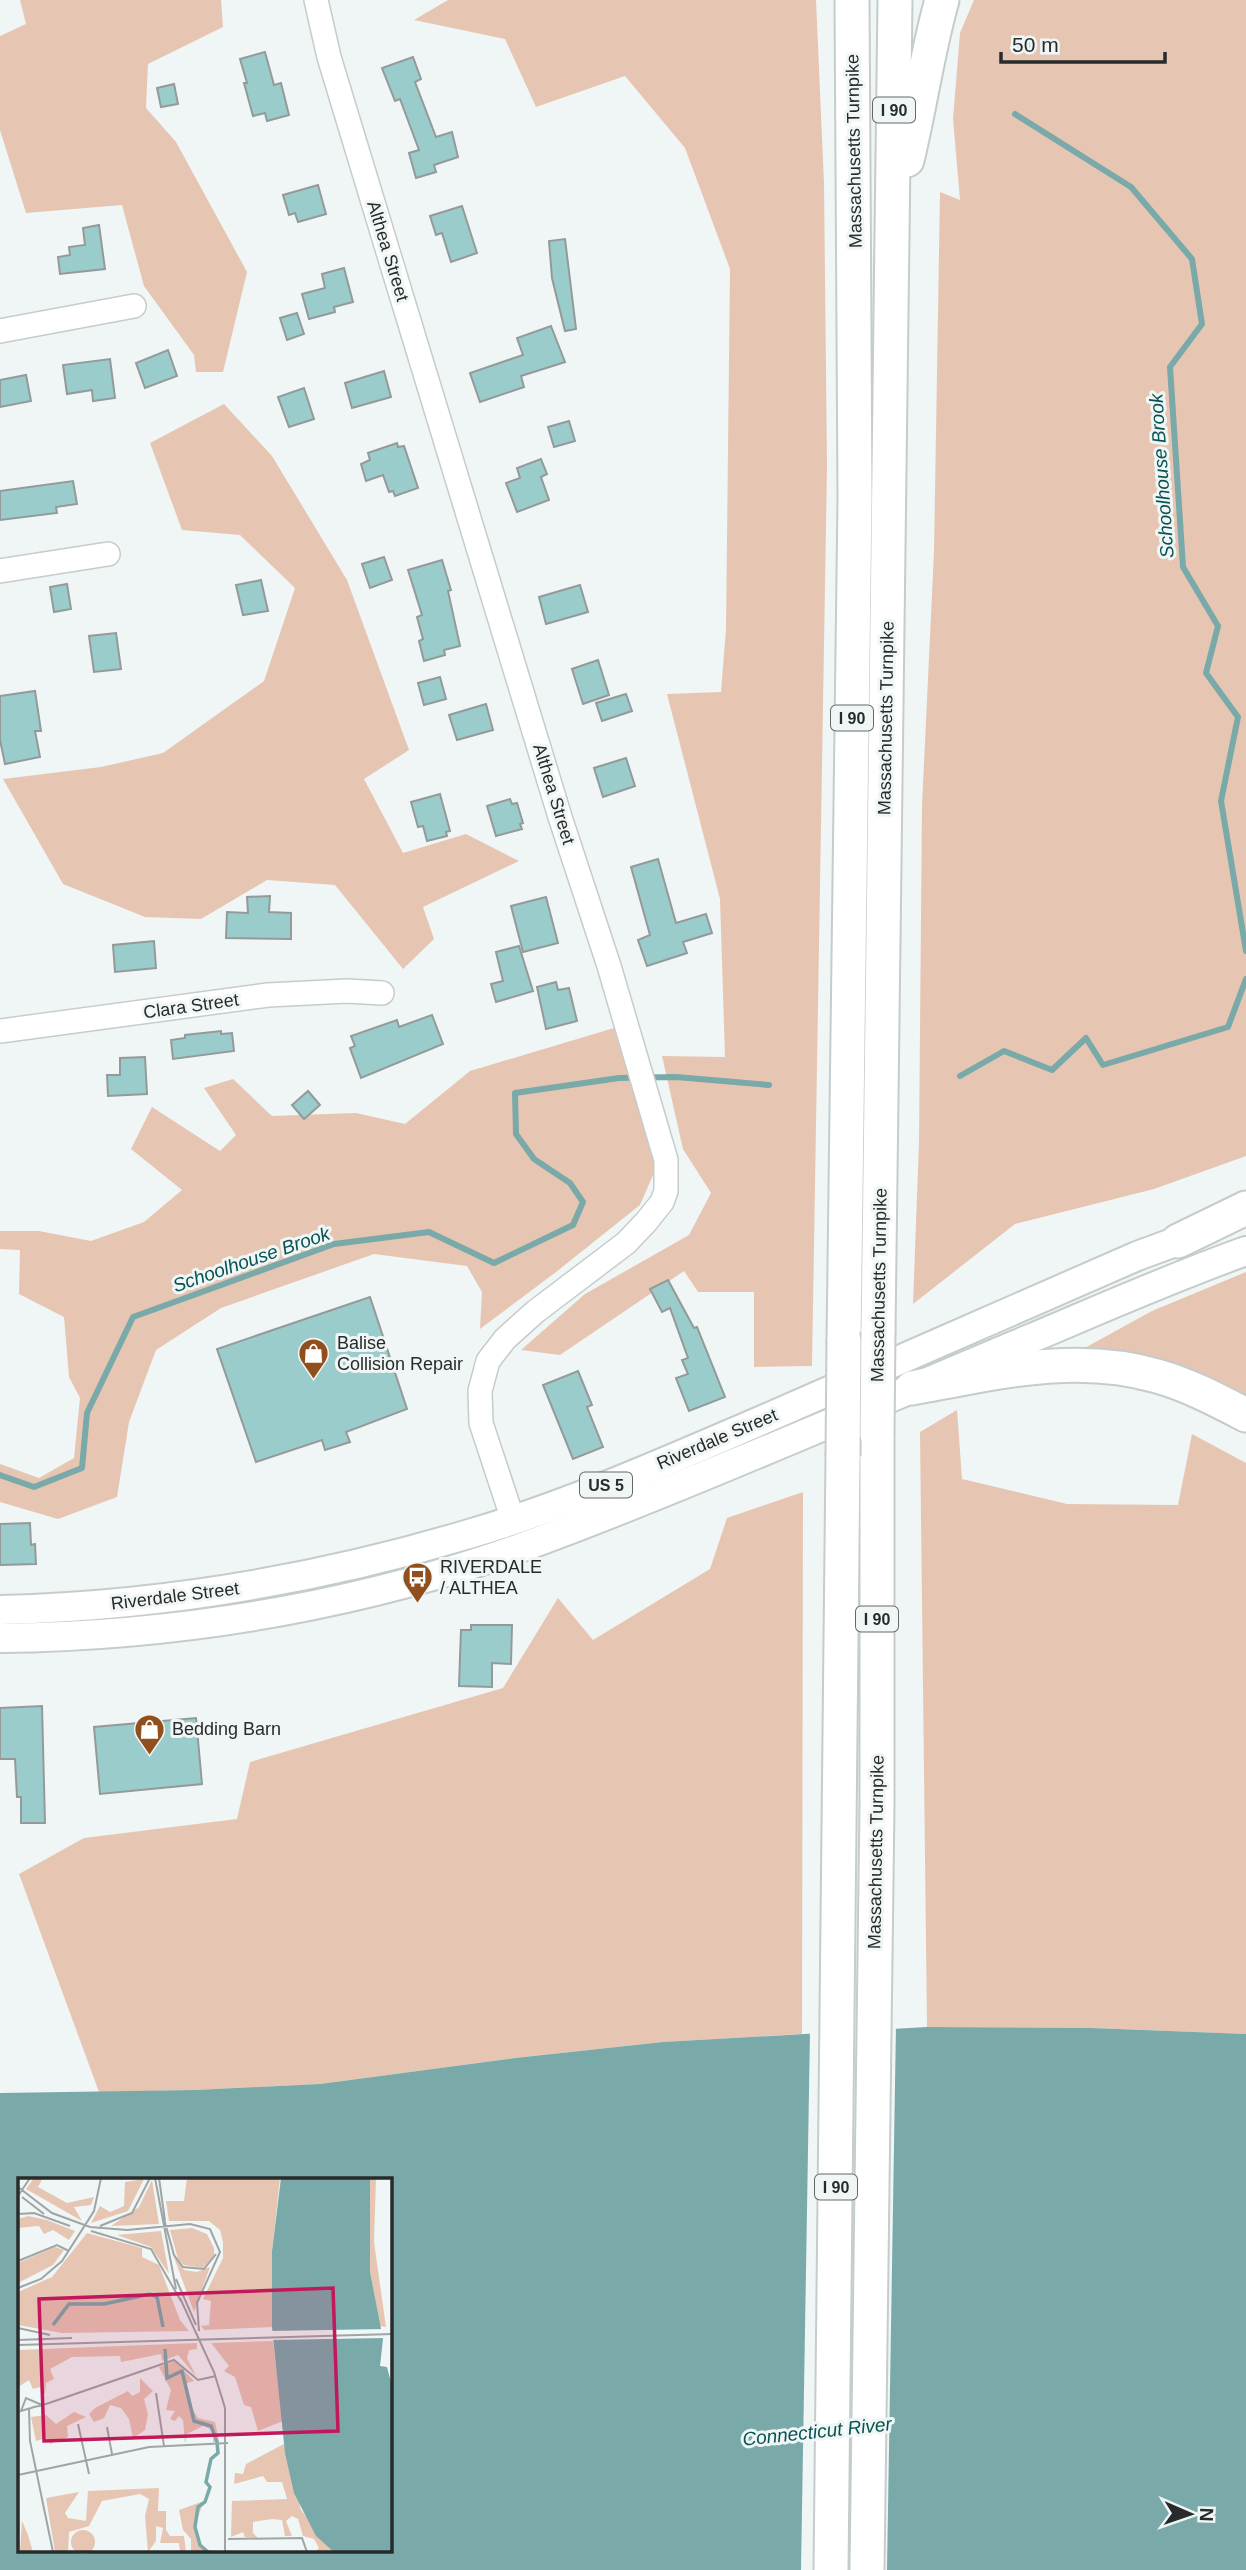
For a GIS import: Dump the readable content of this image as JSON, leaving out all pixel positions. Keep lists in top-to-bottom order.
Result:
{
  "streets": {
    "highway": ["I 90", "Massachusetts Turnpike"],
    "main road": ["Riverdale Street", "US 5"],
    "street": ["Althea Street", "Clara Street"]
  },
  "crossings": [
    ["Althea Street", "Riverdale Street"]
  ],
  "water": ["Schoolhouse Brook", "Connecticut River"],
  "places": {
    "shop": ["Balise Collision Repair", "Bedding Barn"],
    "bus stop": ["RIVERDALE / ALTHEA"]
  },
  "scale_bar": "50 m",
  "north": "right"
}
